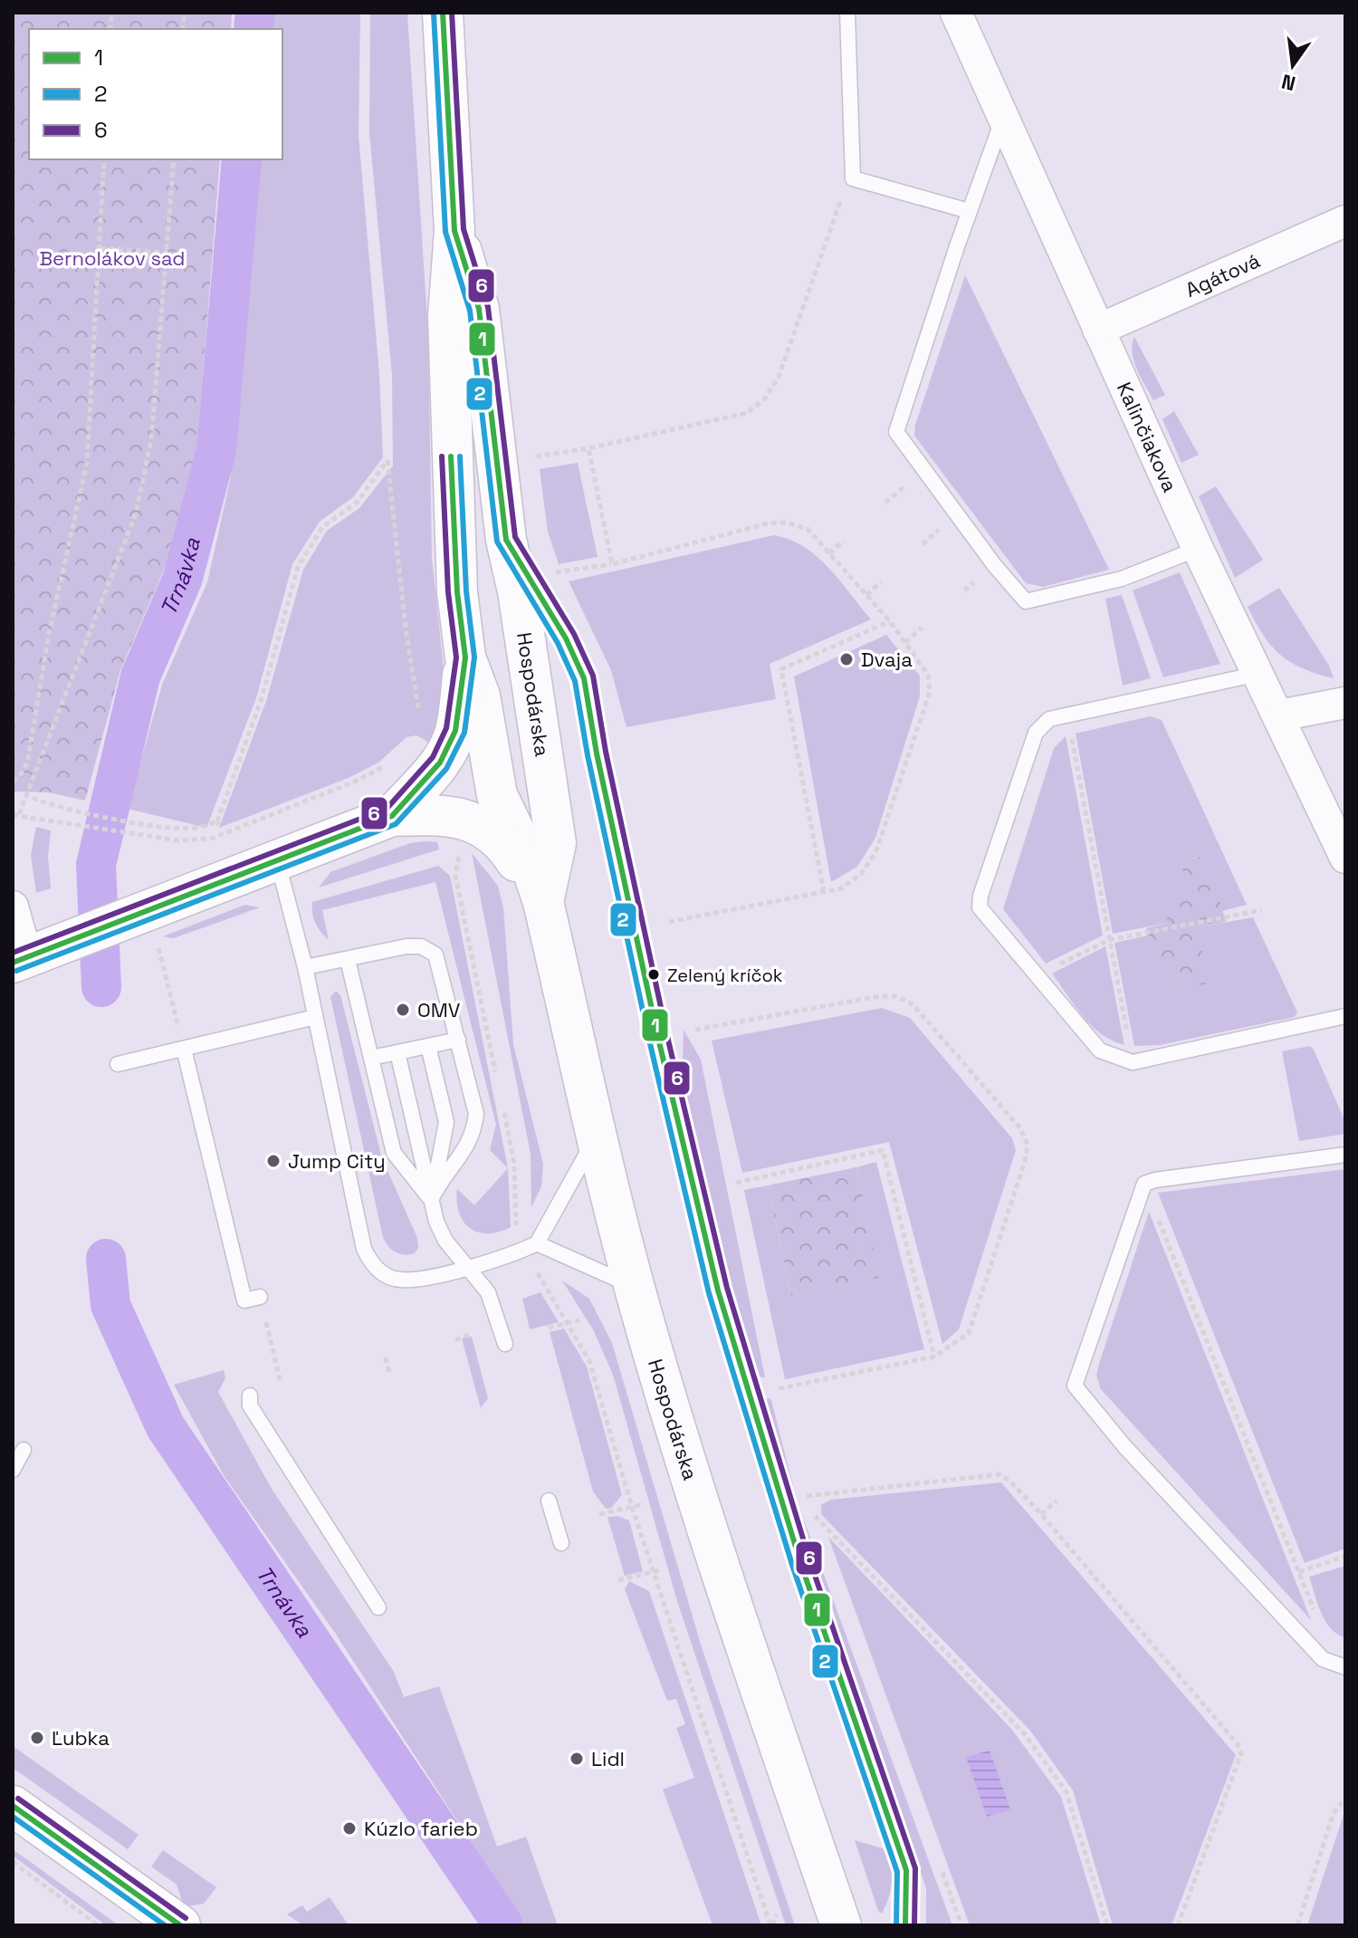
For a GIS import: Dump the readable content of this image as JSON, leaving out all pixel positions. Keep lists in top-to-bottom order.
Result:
{
  "streets": {
    "street": ["Agátová", "Kalinčiakova", "Hospodárska"]
  },
  "crossings": [
    ["Agátová", "Kalinčiakova"]
  ],
  "water": ["Trnávka"],
  "parks": ["Bernolákov sad"],
  "places": [
    "Dvaja",
    "Zelený kríčok",
    "OMV",
    "Jump City",
    "Ľubka",
    "Lidl",
    "Kúzlo farieb"
  ],
  "lines": ["transit line 1", "transit line 6", "transit line 2"],
  "legend": ["1", "2", "6"],
  "north": "bottom"
}
